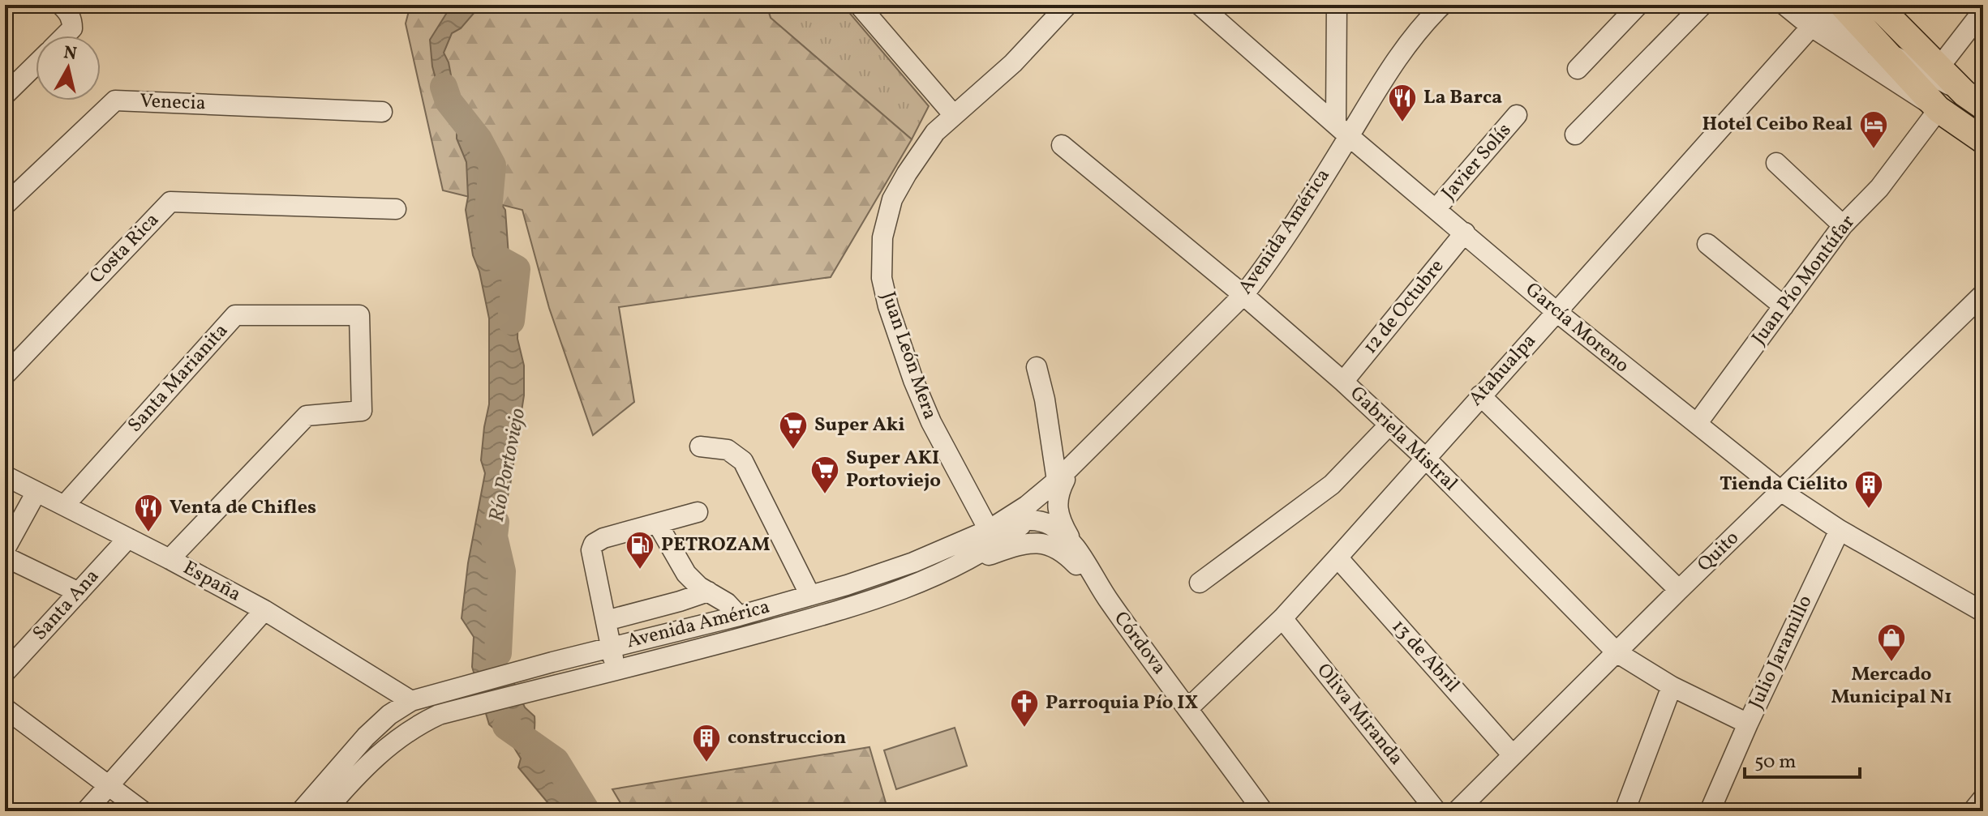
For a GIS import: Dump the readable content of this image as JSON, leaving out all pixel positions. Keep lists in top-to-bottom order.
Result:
{
  "streets": {
    "street": [
      "Venecia",
      "Javier Solís",
      "Avenida América",
      "Costa Rica",
      "Juan Pío Montúfar",
      "12 de Octubre",
      "García Moreno",
      "Juan León Mera",
      "Atahualpa",
      "Santa Marianita",
      "Gabriela Mistral",
      "Quito",
      "España",
      "Santa Ana",
      "Córdova",
      "Julio Jaramillo",
      "13 de Abril",
      "Oliva Miranda"
    ]
  },
  "crossings": [
    ["Javier Solís", "García Moreno"],
    ["Avenida América", "García Moreno"],
    ["Avenida América", "Juan León Mera"],
    ["Avenida América", "Gabriela Mistral"],
    ["Avenida América", "España"],
    ["Avenida América", "Córdova"],
    ["Juan Pío Montúfar", "García Moreno"],
    ["12 de Octubre", "García Moreno"],
    ["12 de Octubre", "Gabriela Mistral"],
    ["García Moreno", "Atahualpa"],
    ["García Moreno", "Quito"],
    ["García Moreno", "Julio Jaramillo"],
    ["Atahualpa", "Gabriela Mistral"],
    ["Atahualpa", "Córdova"],
    ["Atahualpa", "13 de Abril"],
    ["Atahualpa", "Oliva Miranda"],
    ["Santa Marianita", "España"],
    ["Gabriela Mistral", "Quito"],
    ["Gabriela Mistral", "Julio Jaramillo"],
    ["Quito", "13 de Abril"],
    ["España", "Santa Ana"]
  ],
  "water": ["Río Portoviejo"],
  "places": {
    "restaurant": ["La Barca", "Venta de Chifles"],
    "hotel": ["Hotel Ceibo Real"],
    "supermarket": ["Super Aki", "Super AKI Portoviejo"],
    "building": ["Tienda Cielito", "construccion"],
    "fuel station": ["PETROZAM"],
    "shop": ["Mercado Municipal N1"],
    "church": ["Parroquia Pío IX"]
  },
  "scale_bar": "50 m",
  "north": "top"
}
